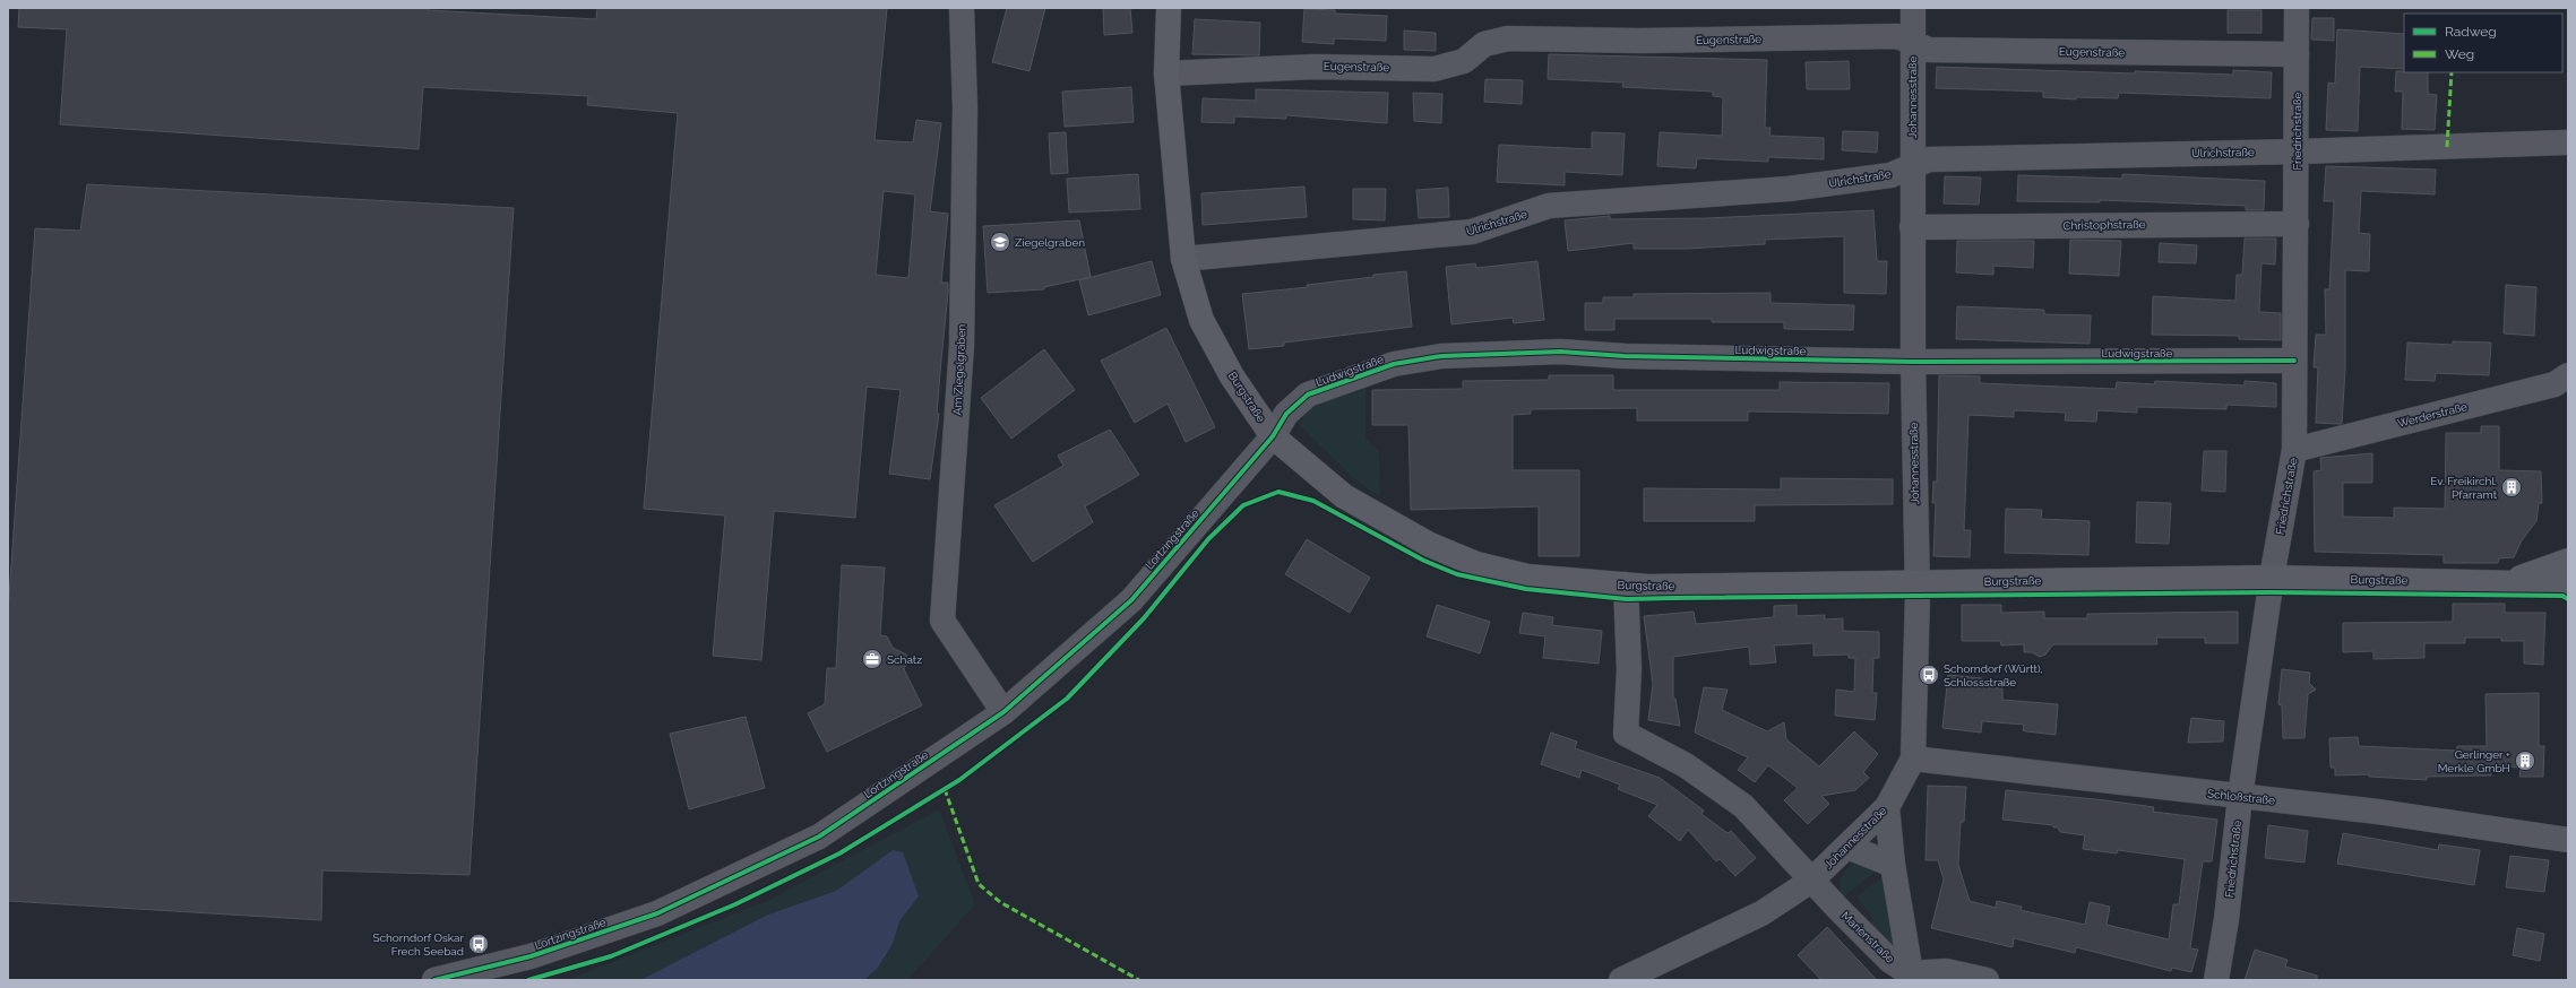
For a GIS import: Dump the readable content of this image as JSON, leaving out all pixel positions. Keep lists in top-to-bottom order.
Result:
{
  "streets": {
    "street": [
      "Eugenstraße",
      "Johannesstraße",
      "Friedrichstraße",
      "Ulrichstraße",
      "Christophstraße",
      "Ludwigstraße",
      "Am Ziegelgraben",
      "Burgstraße",
      "Werderstraße",
      "Lortzingstraße",
      "Schloßstraße",
      "Marienstraße"
    ]
  },
  "crossings": [
    ["Eugenstraße", "Johannesstraße"],
    ["Eugenstraße", "Friedrichstraße"],
    ["Eugenstraße", "Burgstraße"],
    ["Johannesstraße", "Ulrichstraße"],
    ["Johannesstraße", "Christophstraße"],
    ["Johannesstraße", "Ludwigstraße"],
    ["Johannesstraße", "Burgstraße"],
    ["Johannesstraße", "Schloßstraße"],
    ["Johannesstraße", "Marienstraße"],
    ["Friedrichstraße", "Ulrichstraße"],
    ["Friedrichstraße", "Christophstraße"],
    ["Friedrichstraße", "Ludwigstraße"],
    ["Friedrichstraße", "Burgstraße"],
    ["Friedrichstraße", "Werderstraße"],
    ["Friedrichstraße", "Schloßstraße"],
    ["Ulrichstraße", "Burgstraße"],
    ["Ludwigstraße", "Burgstraße"],
    ["Ludwigstraße", "Lortzingstraße"],
    ["Am Ziegelgraben", "Lortzingstraße"],
    ["Burgstraße", "Lortzingstraße"]
  ],
  "places": {
    "school or university": ["Ziegelgraben"],
    "building": ["Ev. Freikirchl. Pfarramt", "Gerlinger + Merkle GmbH"],
    "office": ["Schatz"],
    "bus stop": ["Schorndorf (Württ), Schlossstraße", "Schorndorf Oskar Frech Seebad"]
  },
  "legend": ["Radweg", "Weg"]
}
